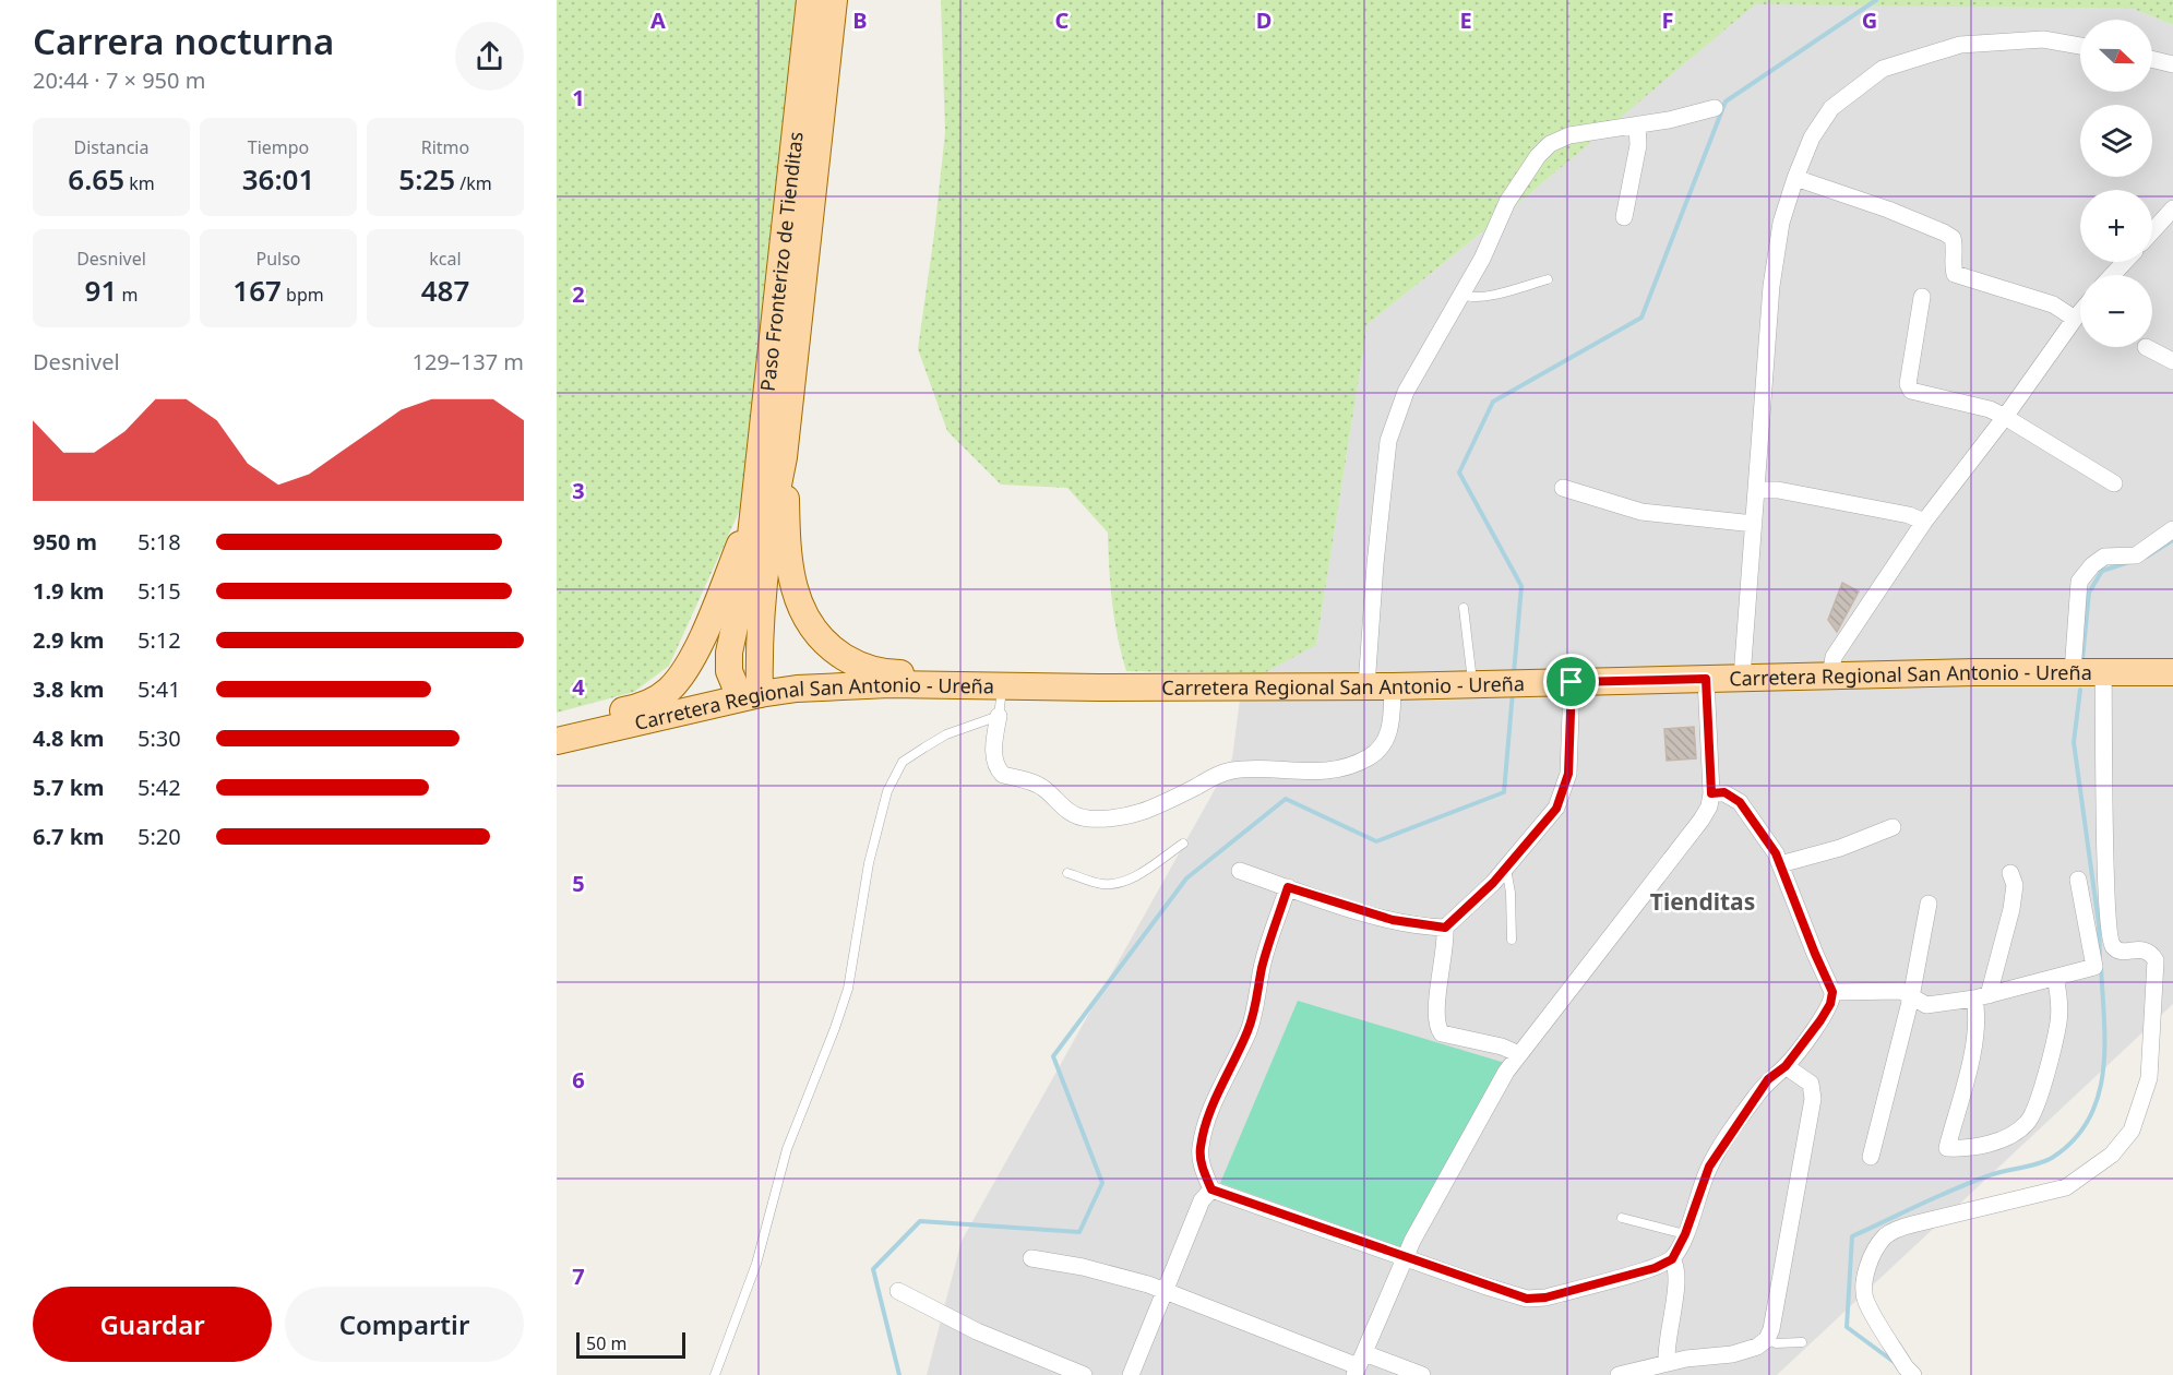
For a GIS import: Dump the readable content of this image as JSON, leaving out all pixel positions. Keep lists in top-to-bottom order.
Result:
{
  "streets": {
    "main road": ["Paso Fronterizo de Tienditas", "Carretera Regional San Antonio - Ureña"]
  },
  "crossings": [
    ["Paso Fronterizo de Tienditas", "Carretera Regional San Antonio - Ureña"]
  ],
  "districts": ["Tienditas"],
  "scale_bar": "50 m",
  "north": "right",
  "page": {
    "heading": ["Carrera nocturna", "20:44 · 7 × 950 m"],
    "map_buttons": ["+", "−"],
    "stats": [
      ["Distancia", "6.65 km"],
      ["Tiempo", "36:01"],
      ["Ritmo", "5:25 /km"],
      ["Desnivel", "91 m"],
      ["Pulso", "167 bpm"],
      ["kcal", "487"]
    ],
    "chart": ["Desnivel", "129–137 m"],
    "list": [
      {
        "name": "950 m",
        "note": "5:18"
      },
      {
        "name": "1.9 km",
        "note": "5:15"
      },
      {
        "name": "2.9 km",
        "note": "5:12"
      },
      {
        "name": "3.8 km",
        "note": "5:41"
      },
      {
        "name": "4.8 km",
        "note": "5:30"
      },
      {
        "name": "5.7 km",
        "note": "5:42"
      },
      {
        "name": "6.7 km",
        "note": "5:20"
      }
    ],
    "buttons": ["Guardar", "Compartir"],
    "scale": "50 m"
  },
  "grid": {
    "columns": [
      "A",
      "B",
      "C",
      "D",
      "E",
      "F",
      "G"
    ],
    "rows": [
      "1",
      "2",
      "3",
      "4",
      "5",
      "6",
      "7"
    ]
  }
}
